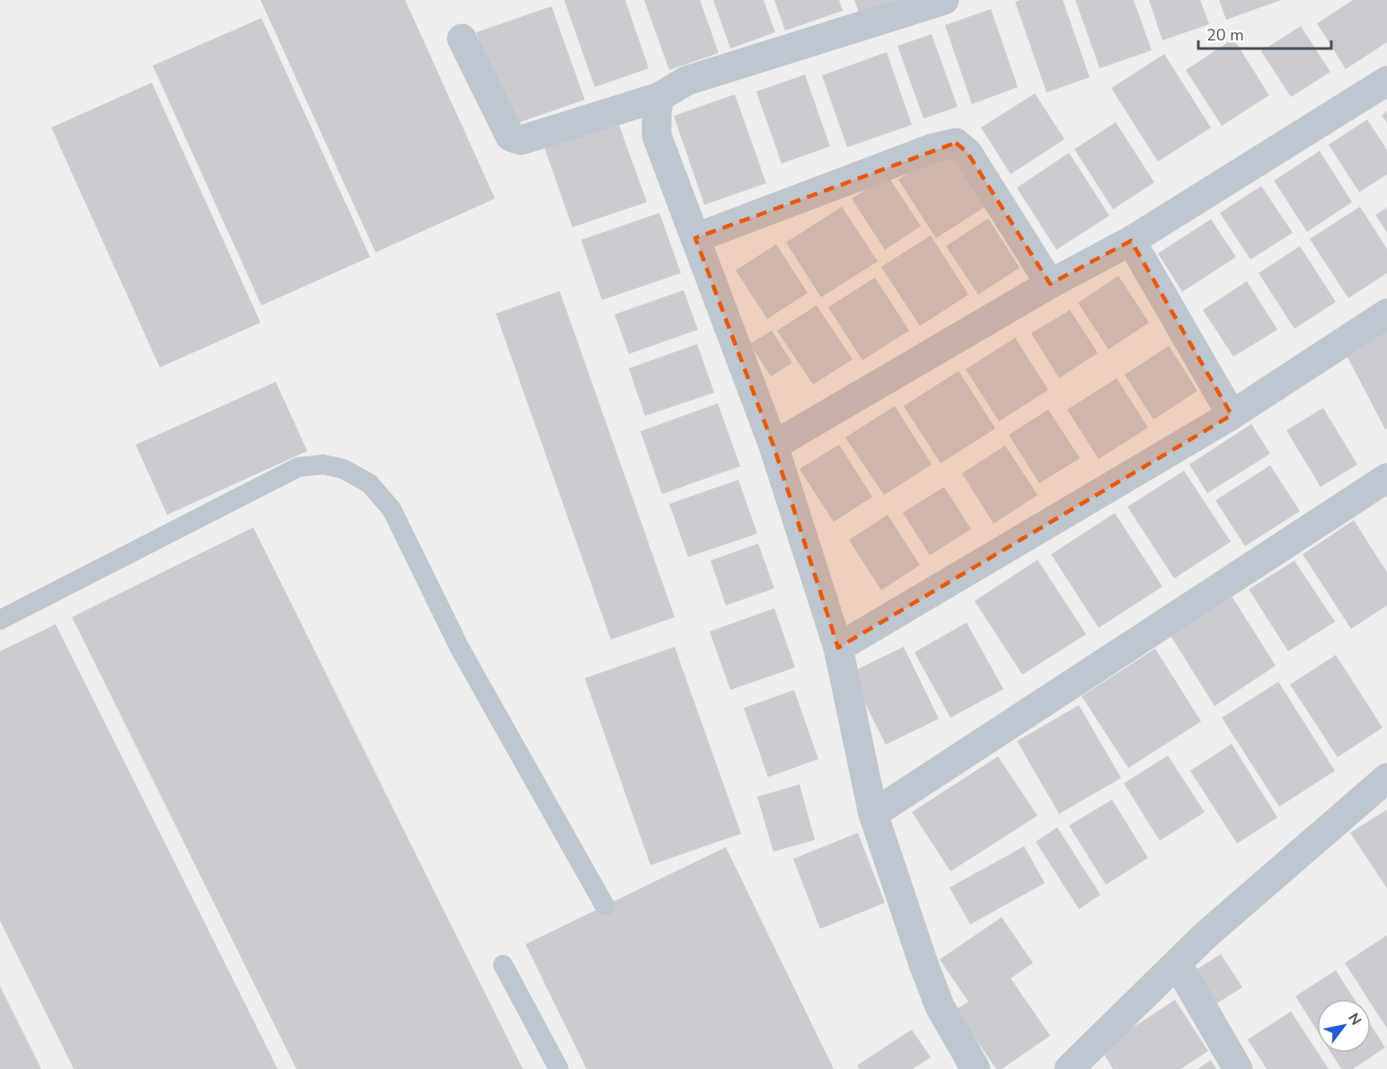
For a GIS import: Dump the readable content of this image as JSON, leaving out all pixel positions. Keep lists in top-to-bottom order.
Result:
{
  "scale_bar": "20 m",
  "north": "top right"
}
